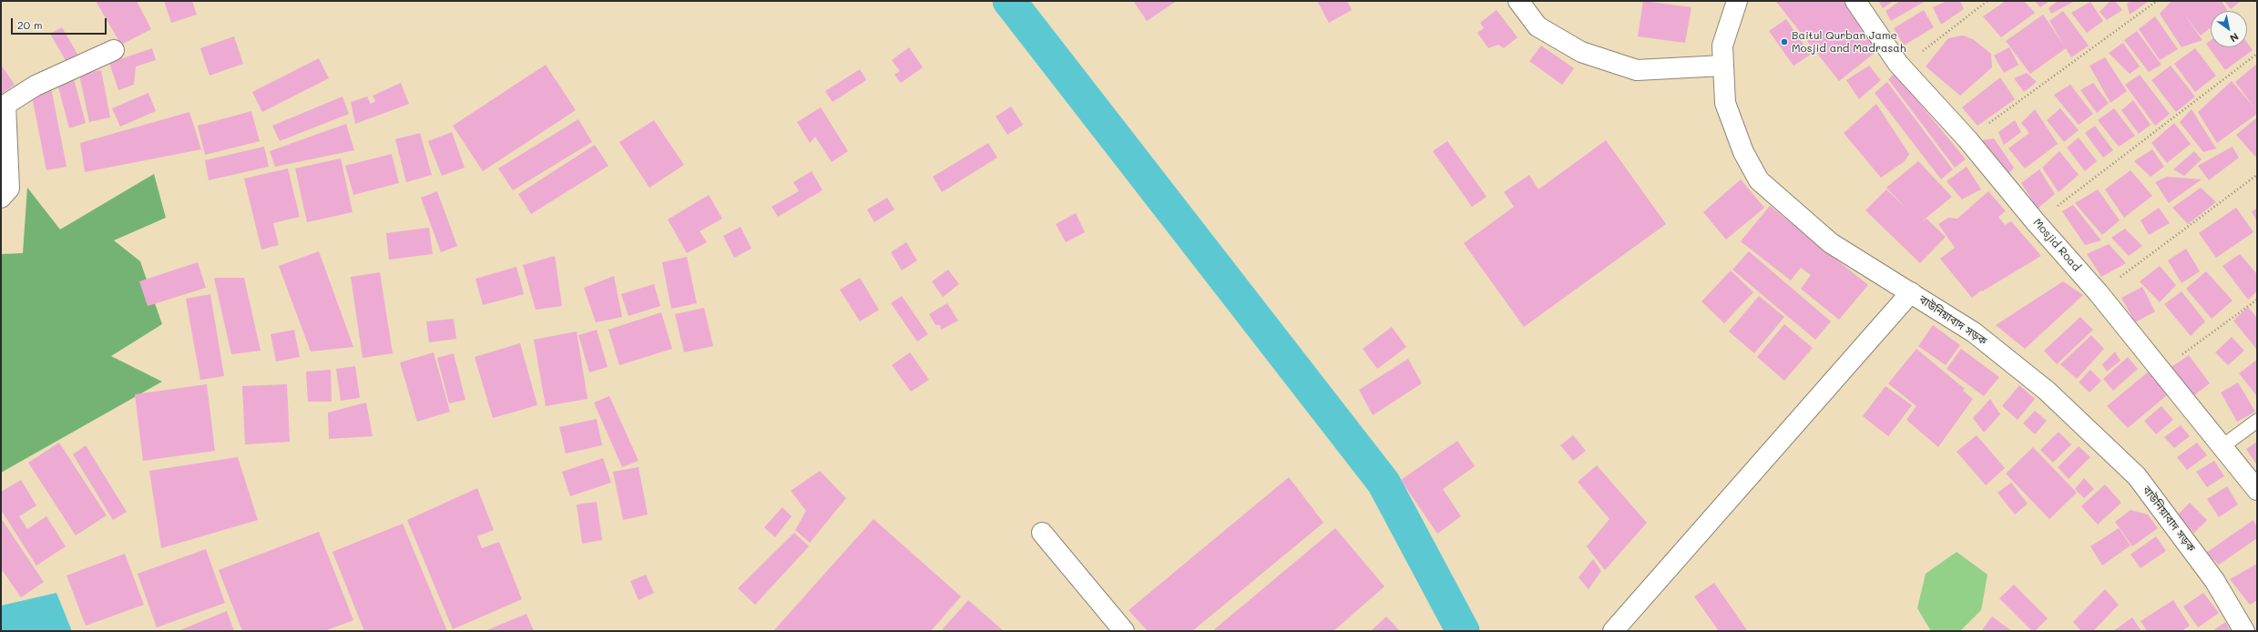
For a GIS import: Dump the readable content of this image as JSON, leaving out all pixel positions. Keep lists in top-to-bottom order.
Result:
{
  "streets": {
    "street": ["Mosjid Road", "বাউনিয়াবাদ সড়ক"]
  },
  "places": ["Baitul Qurban Jame Mosjid and Madrasah"],
  "scale_bar": "20 m",
  "north": "bottom right"
}
